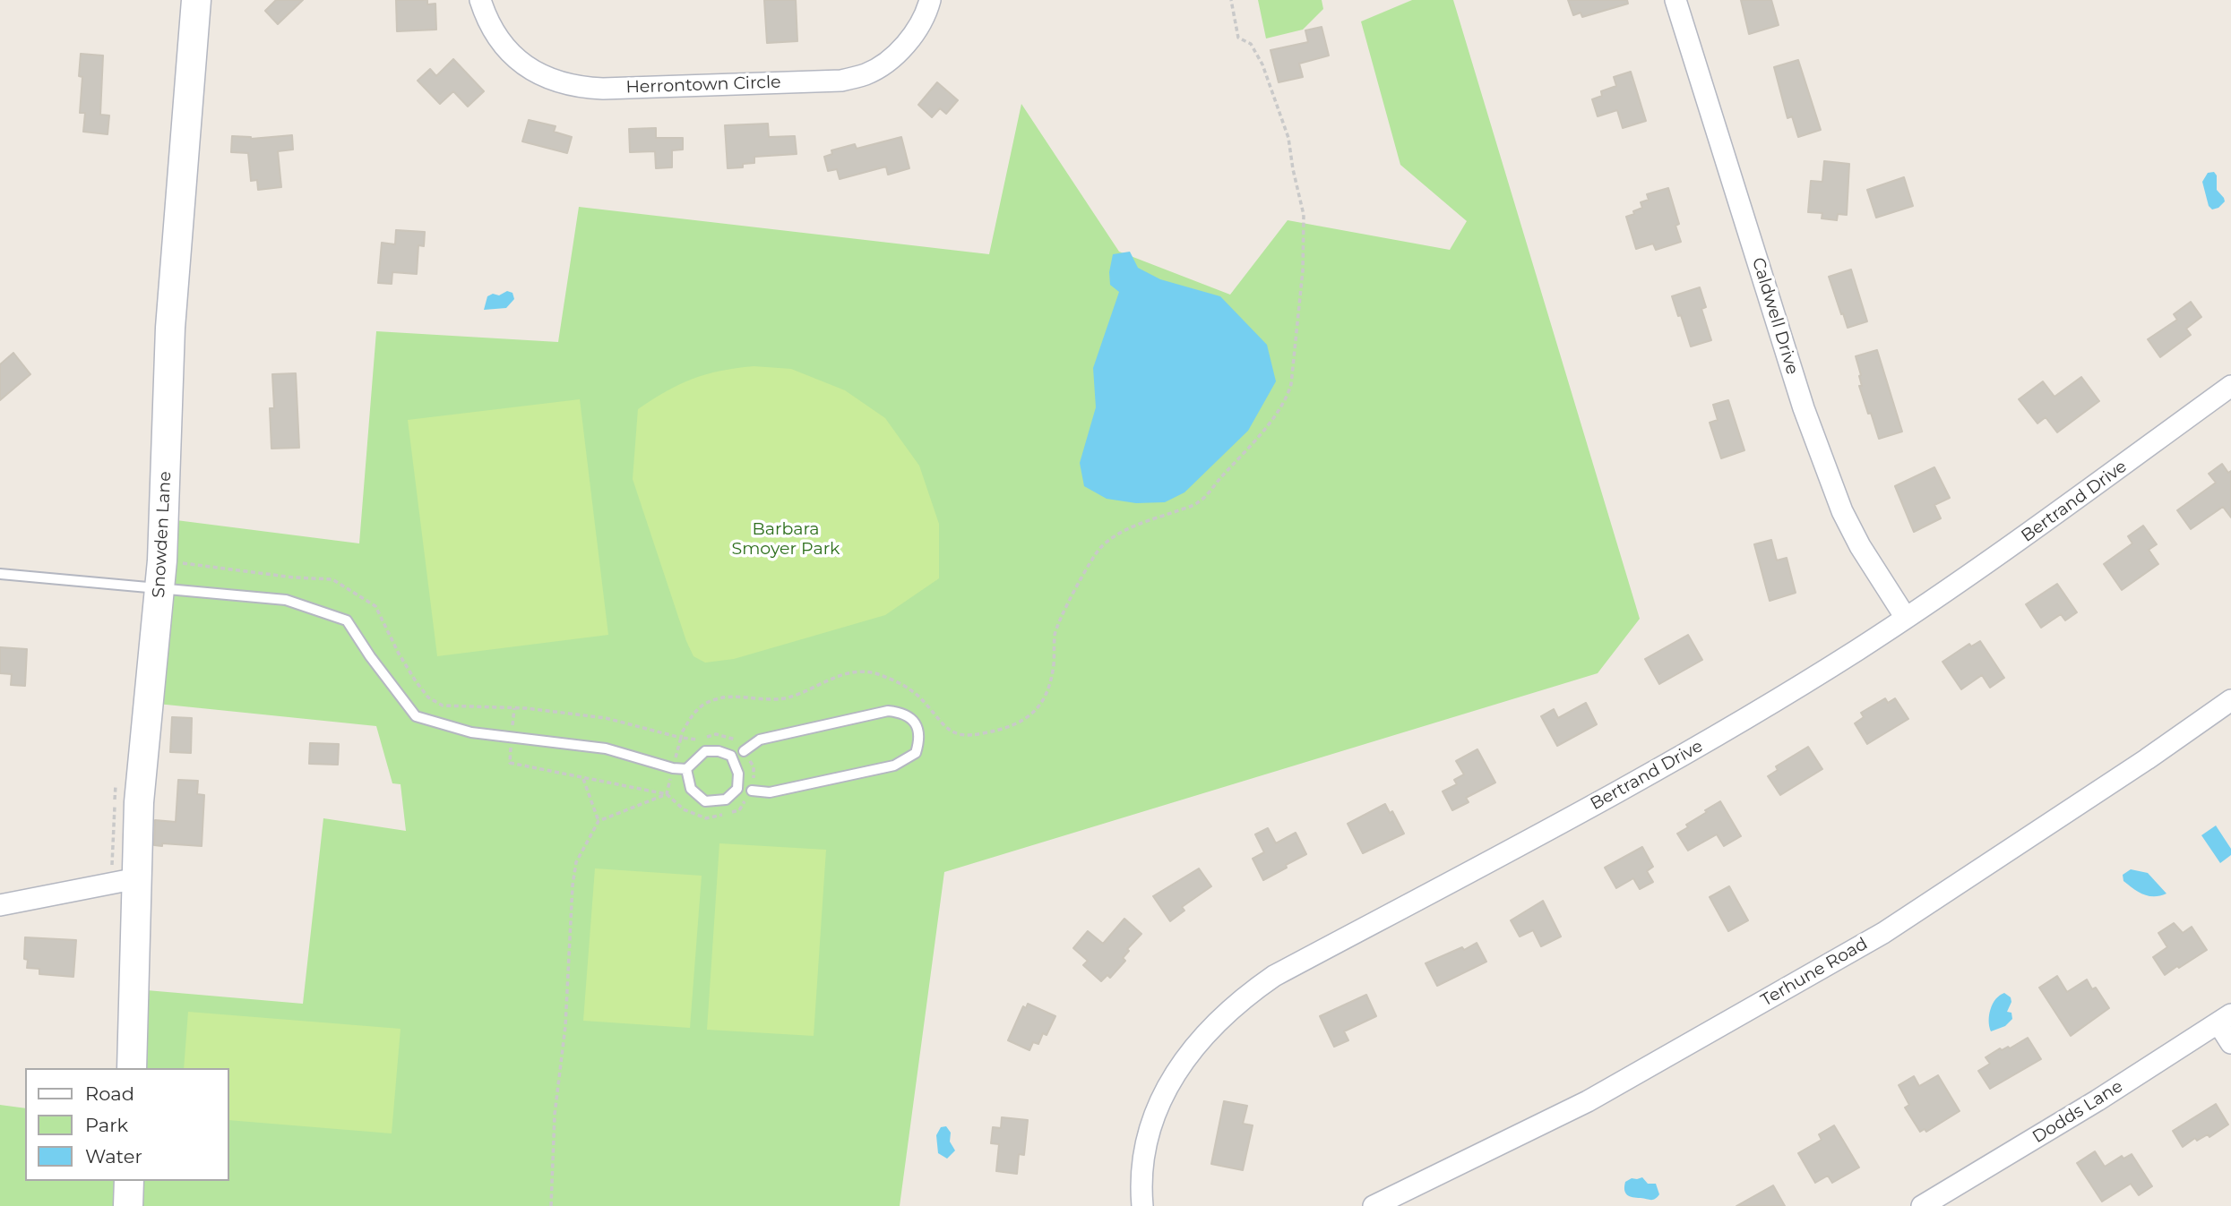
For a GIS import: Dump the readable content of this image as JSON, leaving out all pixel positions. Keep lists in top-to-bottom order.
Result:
{
  "streets": {
    "street": [
      "Herrontown Circle",
      "Caldwell Drive",
      "Bertrand Drive",
      "Snowden Lane",
      "Terhune Road",
      "Dodds Lane"
    ]
  },
  "crossings": [
    ["Caldwell Drive", "Bertrand Drive"]
  ],
  "parks": ["Barbara Smoyer Park"],
  "legend": ["Road", "Park", "Water"]
}
